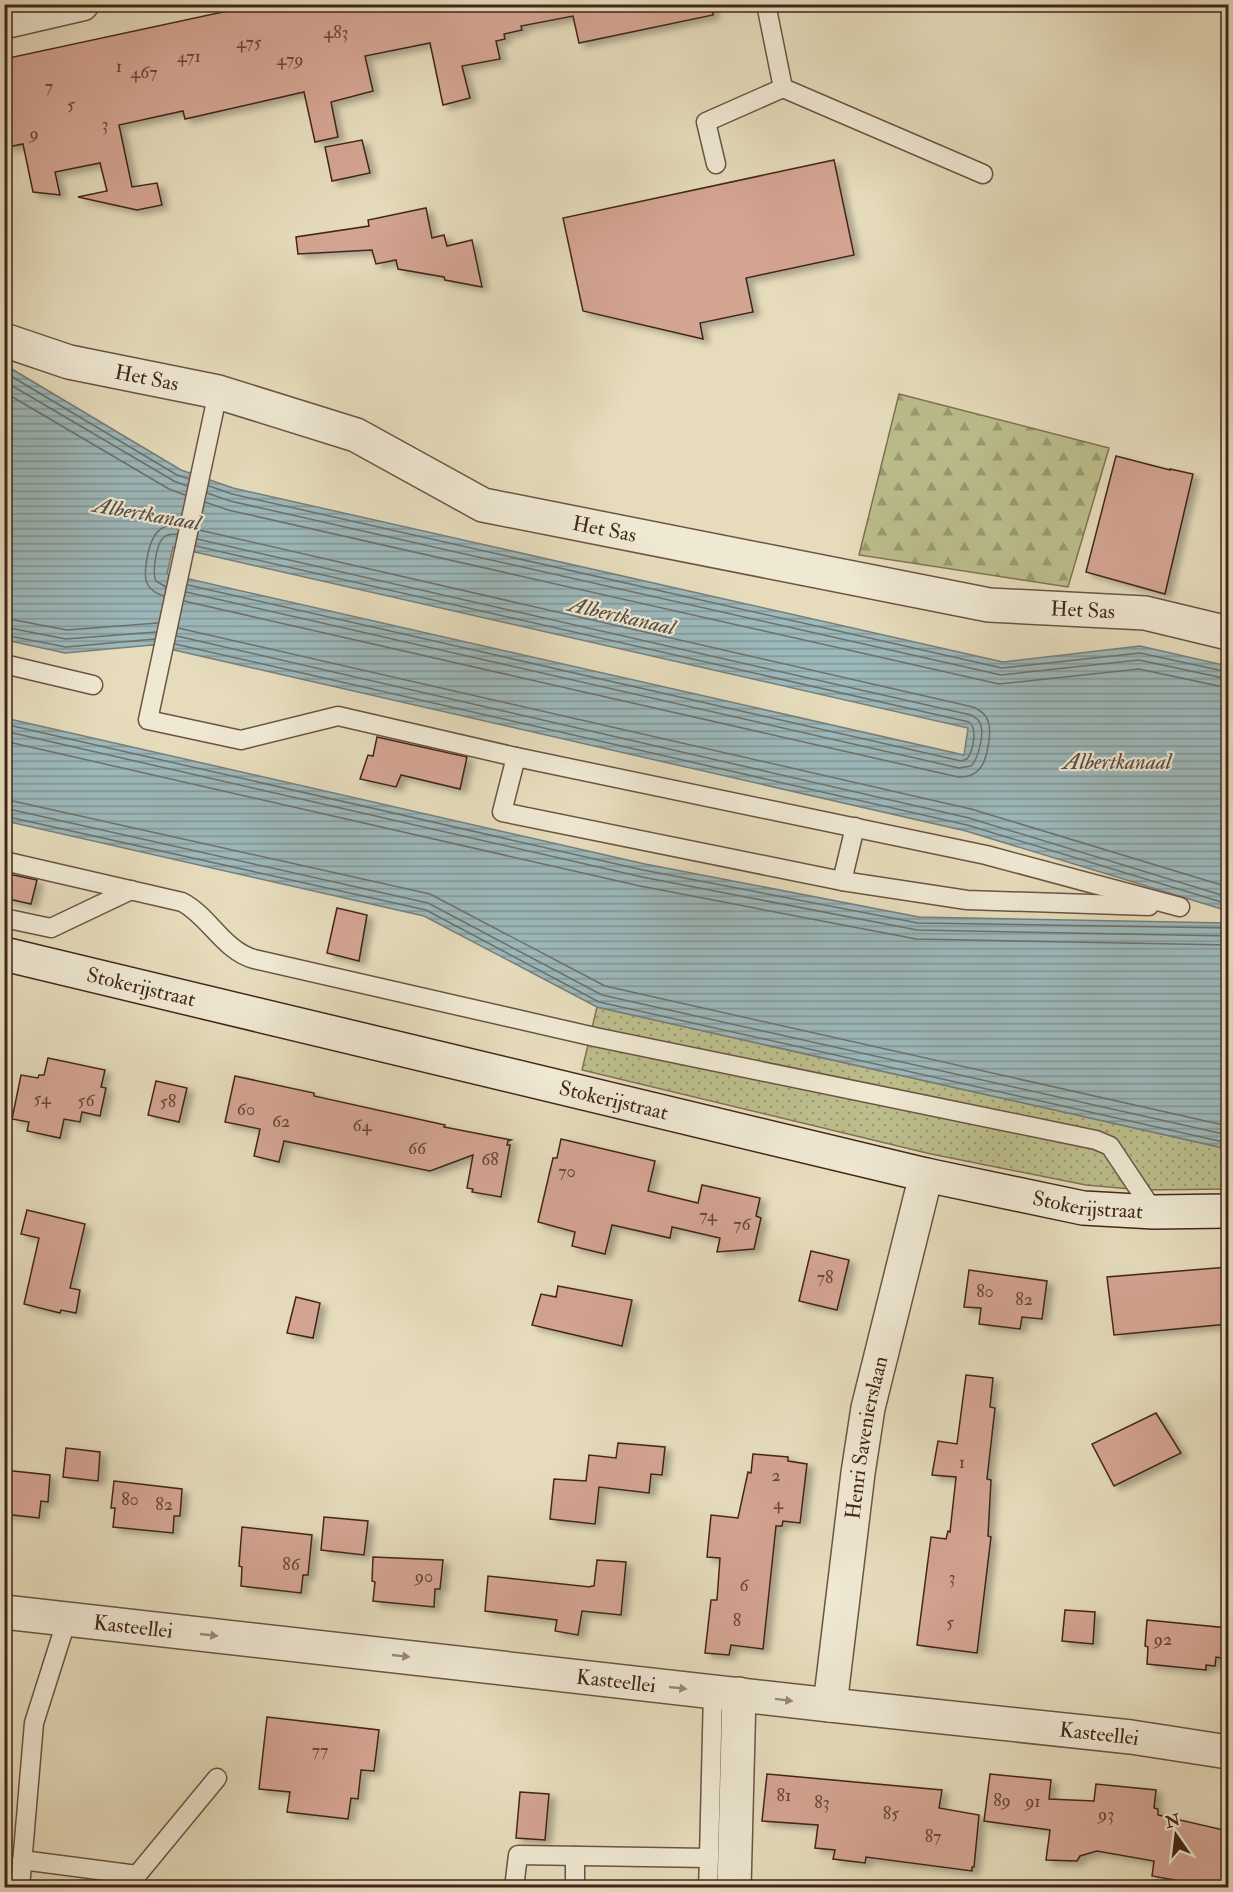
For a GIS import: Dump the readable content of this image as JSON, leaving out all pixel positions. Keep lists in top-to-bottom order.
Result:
{
  "streets": {
    "street": [
      "Het Sas",
      "Stokerijstraat",
      "Henri Savenierslaan",
      "Kasteellei"
    ]
  },
  "crossings": [
    ["Stokerijstraat", "Henri Savenierslaan"],
    ["Henri Savenierslaan", "Kasteellei"]
  ],
  "one_way": ["Kasteellei"],
  "water": ["Albertkanaal"],
  "house_numbers": [
    "483",
    "475",
    "471",
    "479",
    "1",
    "467",
    "7",
    "5",
    "3",
    "9",
    "54",
    "56",
    "58",
    "60",
    "62",
    "64",
    "66",
    "68",
    "70",
    "74",
    "76",
    "78",
    "80",
    "82",
    "1",
    "2",
    "80",
    "4",
    "82",
    "86",
    "90",
    "3",
    "6",
    "8",
    "5",
    "92",
    "77",
    "81",
    "89",
    "91",
    "83",
    "85",
    "93",
    "87"
  ],
  "north": "top"
}
